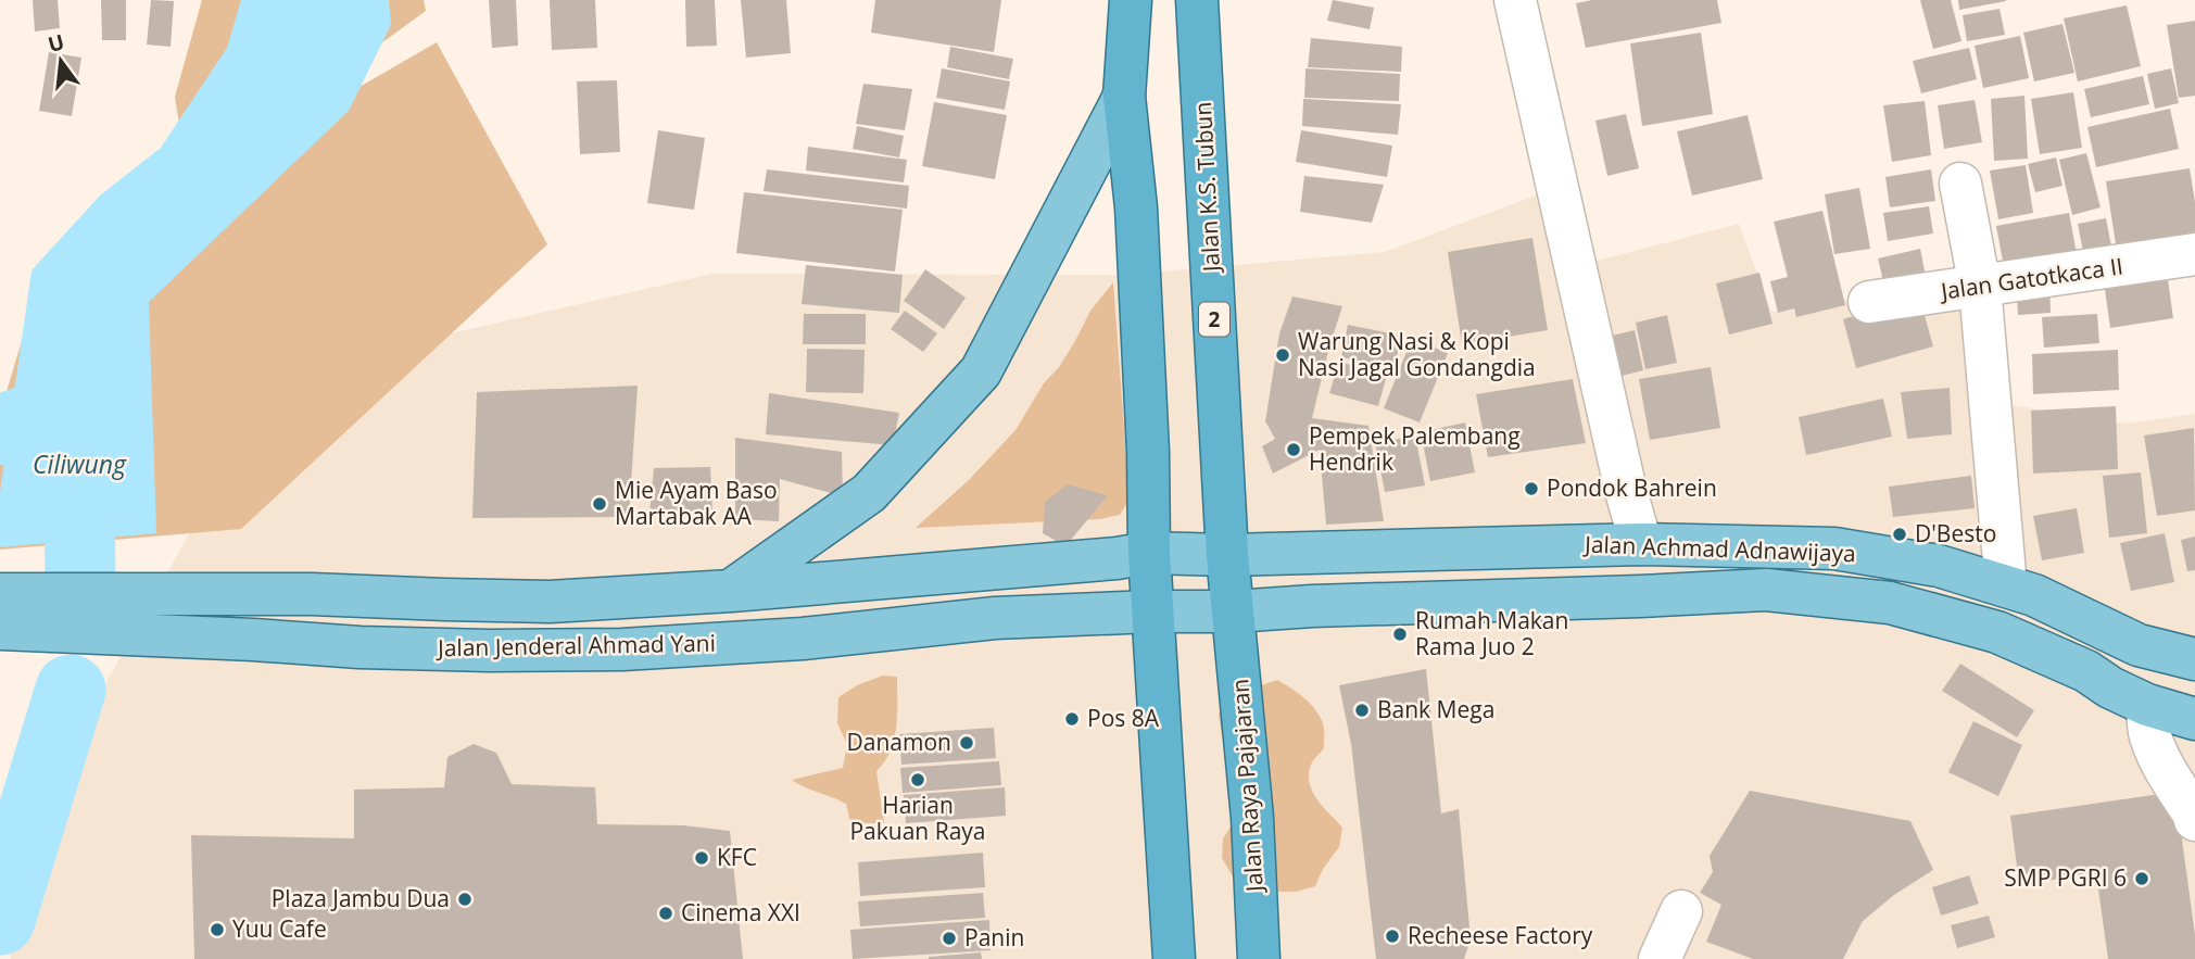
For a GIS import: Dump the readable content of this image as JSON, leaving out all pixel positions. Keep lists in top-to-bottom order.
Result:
{
  "streets": {
    "highway": ["Jalan K.S. Tubun", "2", "Jalan Raya Pajajaran"],
    "main road": ["Jalan Achmad Adnawijaya", "Jalan Jenderal Ahmad Yani"],
    "street": ["Jalan Gatotkaca II"]
  },
  "crossings": [
    ["Jalan K.S. Tubun", "2"],
    ["Jalan K.S. Tubun", "Jalan Achmad Adnawijaya"],
    ["2", "Jalan Achmad Adnawijaya"],
    ["2", "Jalan Raya Pajajaran"],
    ["Jalan Achmad Adnawijaya", "Jalan Jenderal Ahmad Yani"],
    ["Jalan Achmad Adnawijaya", "Jalan Raya Pajajaran"]
  ],
  "water": ["Ciliwung"],
  "places": [
    "Warung Nasi & Kopi Nasi Jagal Gondangdia",
    "Pempek Palembang Hendrik",
    "Pondok Bahrein",
    "Mie Ayam Baso Martabak AA",
    "D'Besto",
    "Rumah Makan Rama Juo 2",
    "Bank Mega",
    "Pos 8A",
    "Danamon",
    "Harian Pakuan Raya",
    "KFC",
    "SMP PGRI 6",
    "Plaza Jambu Dua",
    "Cinema XXI",
    "Yuu Cafe",
    "Recheese Factory",
    "Panin"
  ],
  "north": "top"
}
